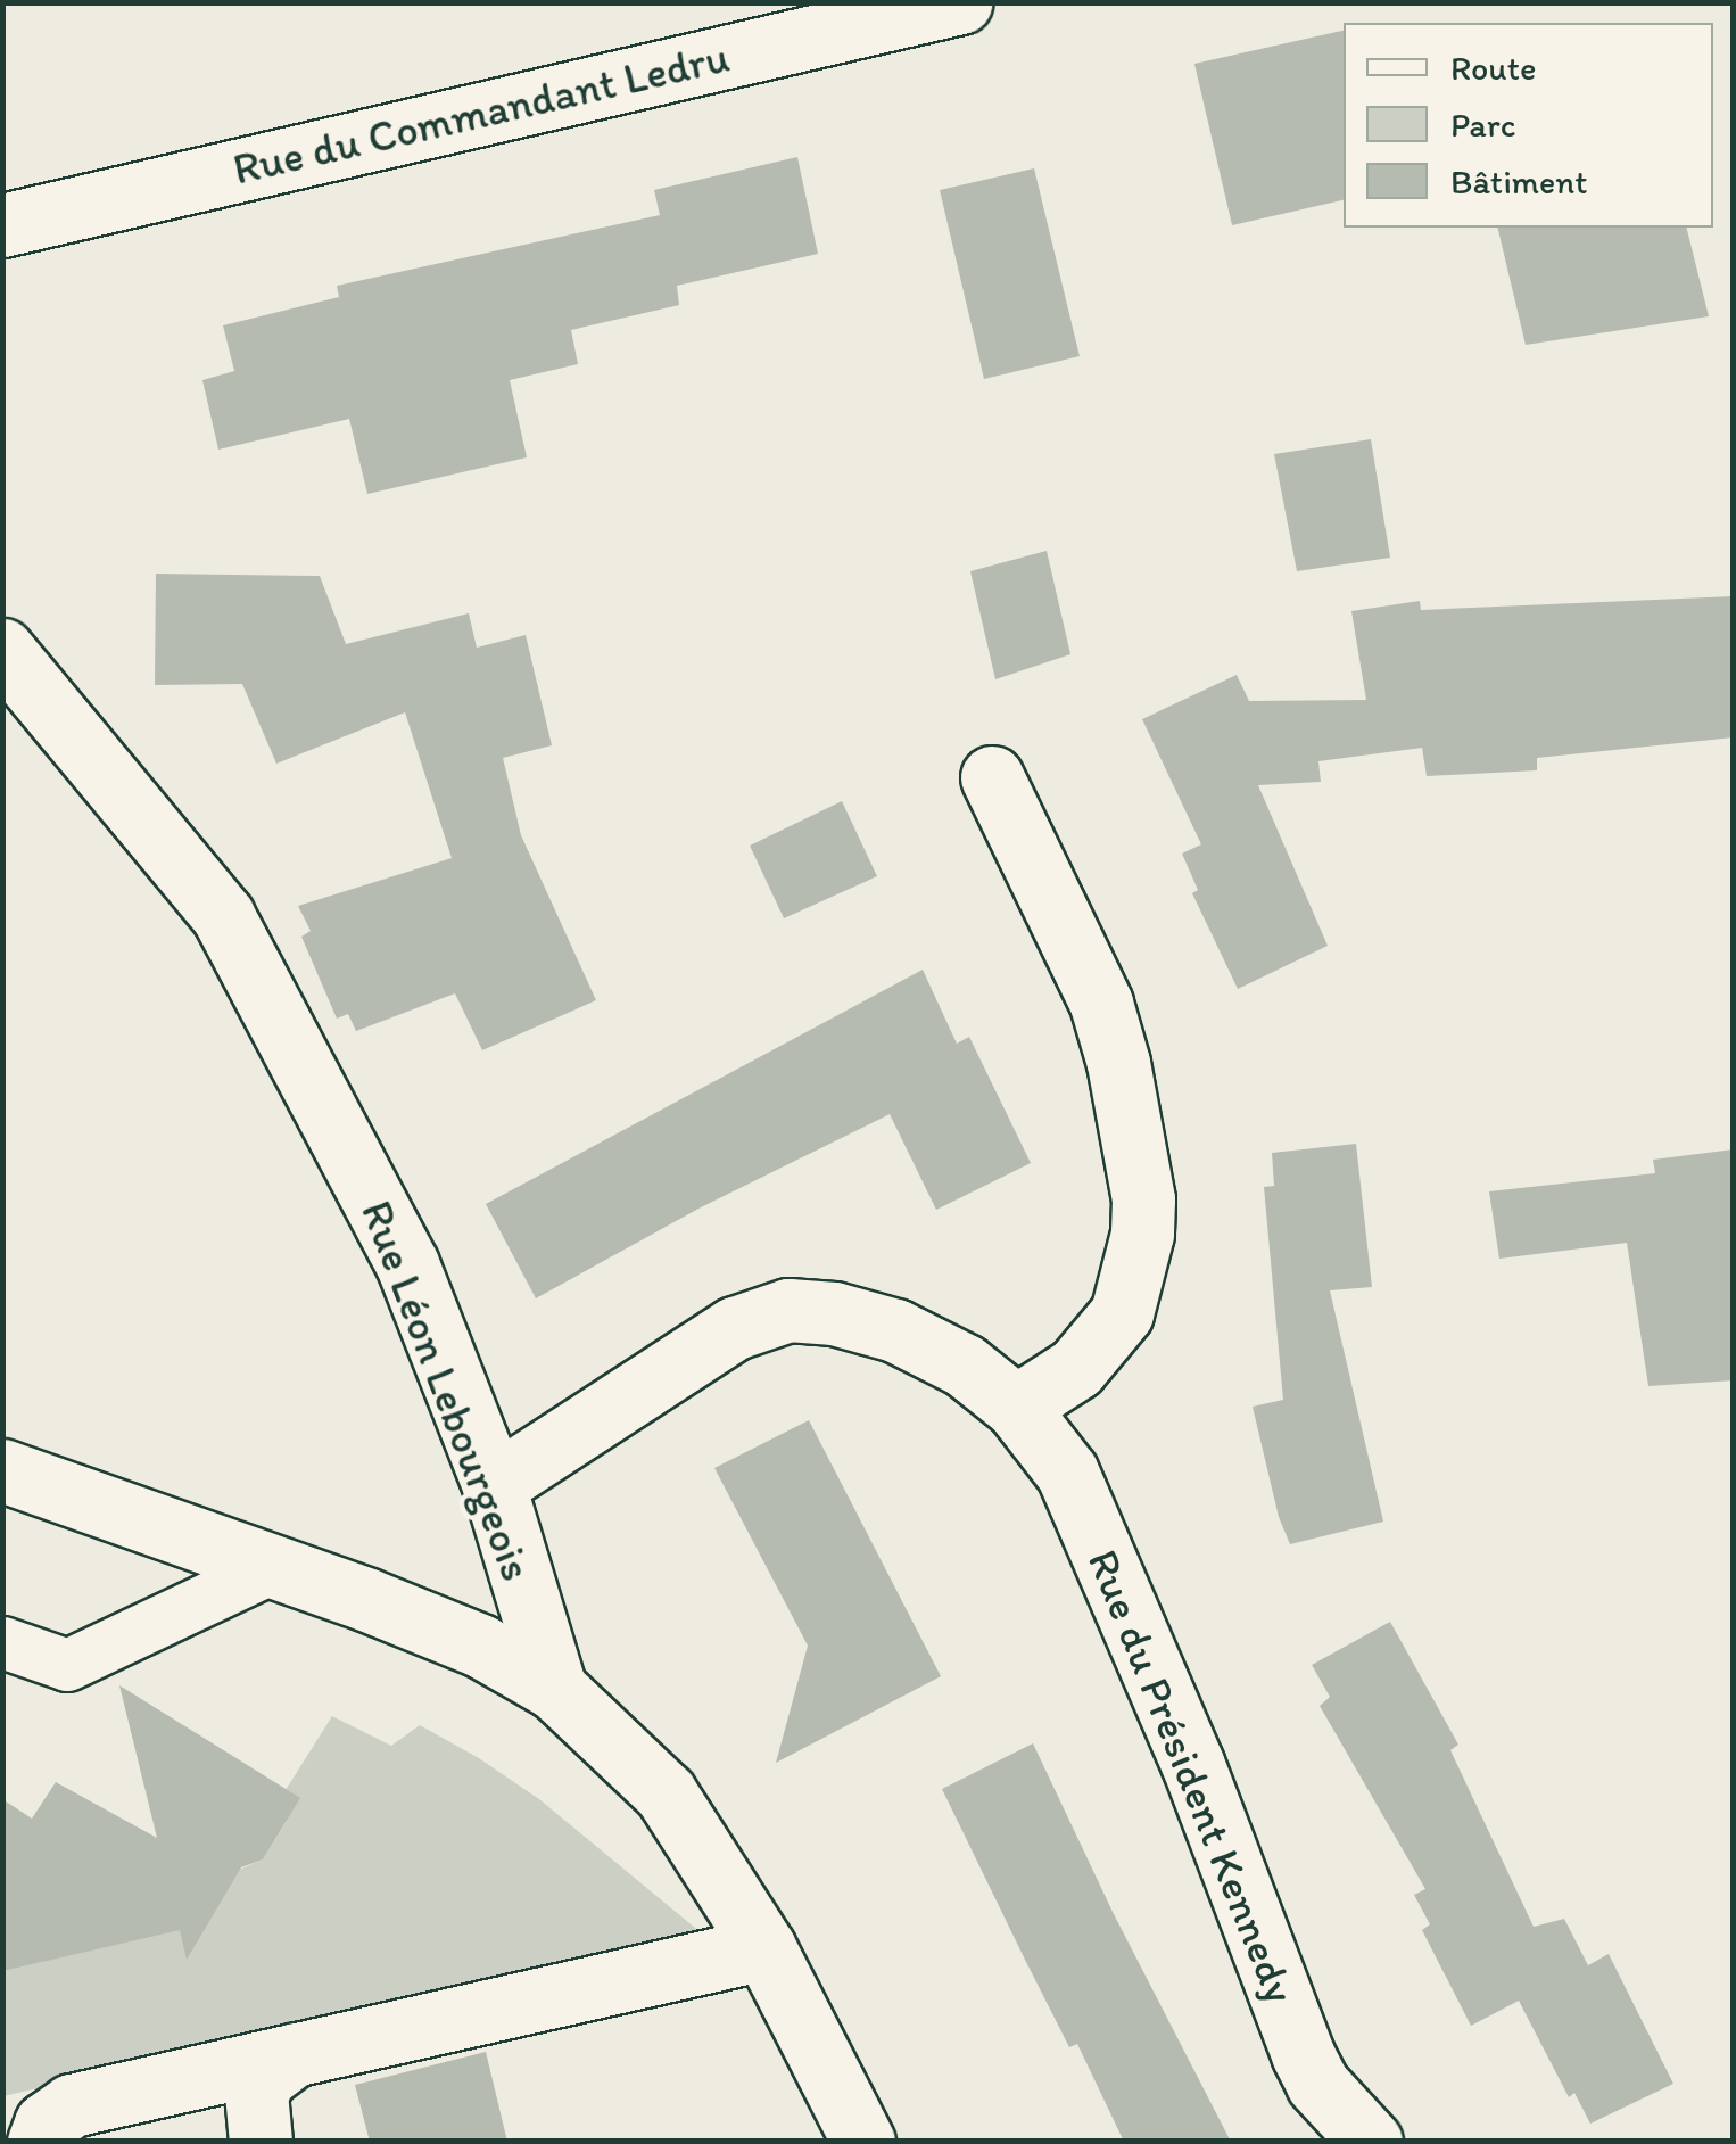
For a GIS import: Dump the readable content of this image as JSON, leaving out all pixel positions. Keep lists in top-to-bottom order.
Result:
{
  "streets": {
    "street": ["Rue du Commandant Ledru", "Rue Léon Lebourgeois", "Rue du Président Kennedy"]
  },
  "crossings": [
    ["Rue Léon Lebourgeois", "Rue du Président Kennedy"]
  ],
  "legend": ["Route", "Parc", "Bâtiment"]
}
